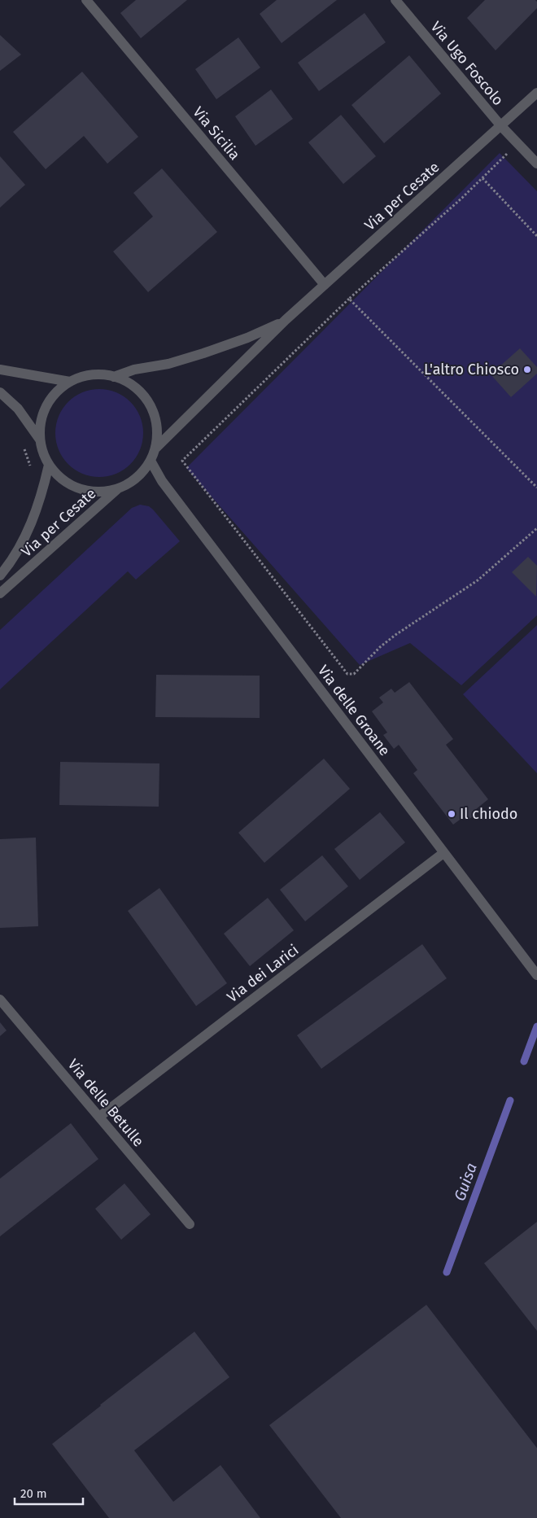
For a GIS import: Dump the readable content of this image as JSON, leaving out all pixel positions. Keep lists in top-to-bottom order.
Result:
{
  "streets": {
    "street": [
      "Via Ugo Foscolo",
      "Via Sicilia",
      "Via per Cesate",
      "Via delle Groane",
      "Via dei Larici",
      "Via delle Betulle"
    ]
  },
  "crossings": [
    ["Via Ugo Foscolo", "Via per Cesate"],
    ["Via Sicilia", "Via per Cesate"],
    ["Via per Cesate", "Via delle Groane"],
    ["Via delle Groane", "Via dei Larici"],
    ["Via dei Larici", "Via delle Betulle"]
  ],
  "water": ["Guisa"],
  "places": ["L'altro Chiosco", "Il chiodo"],
  "scale_bar": "20 m"
}
